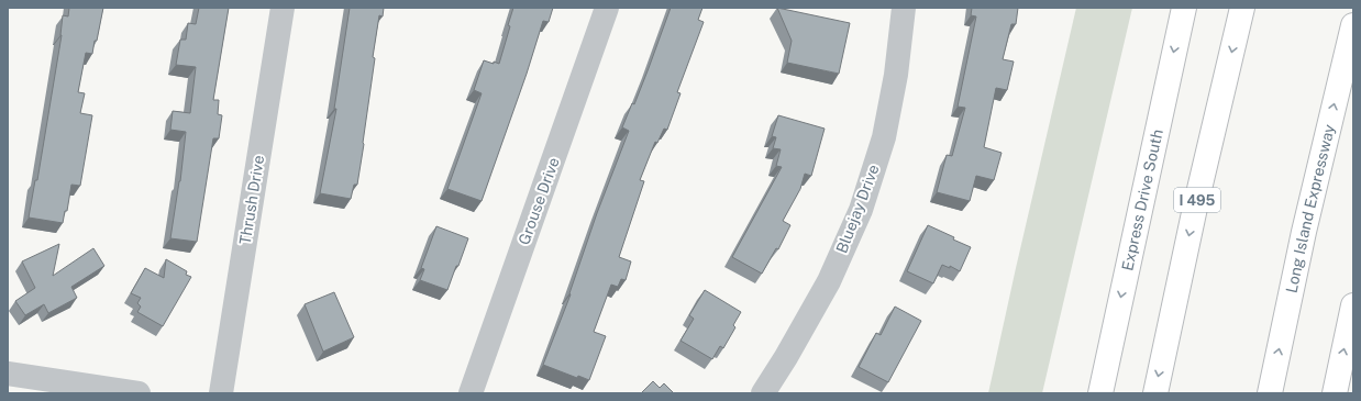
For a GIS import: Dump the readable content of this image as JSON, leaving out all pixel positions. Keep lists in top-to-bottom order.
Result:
{
  "streets": {
    "highway": ["Express Drive South", "I 495", "Long Island Expressway"],
    "street": ["Thrush Drive", "Grouse Drive", "Bluejay Drive"]
  }
}
